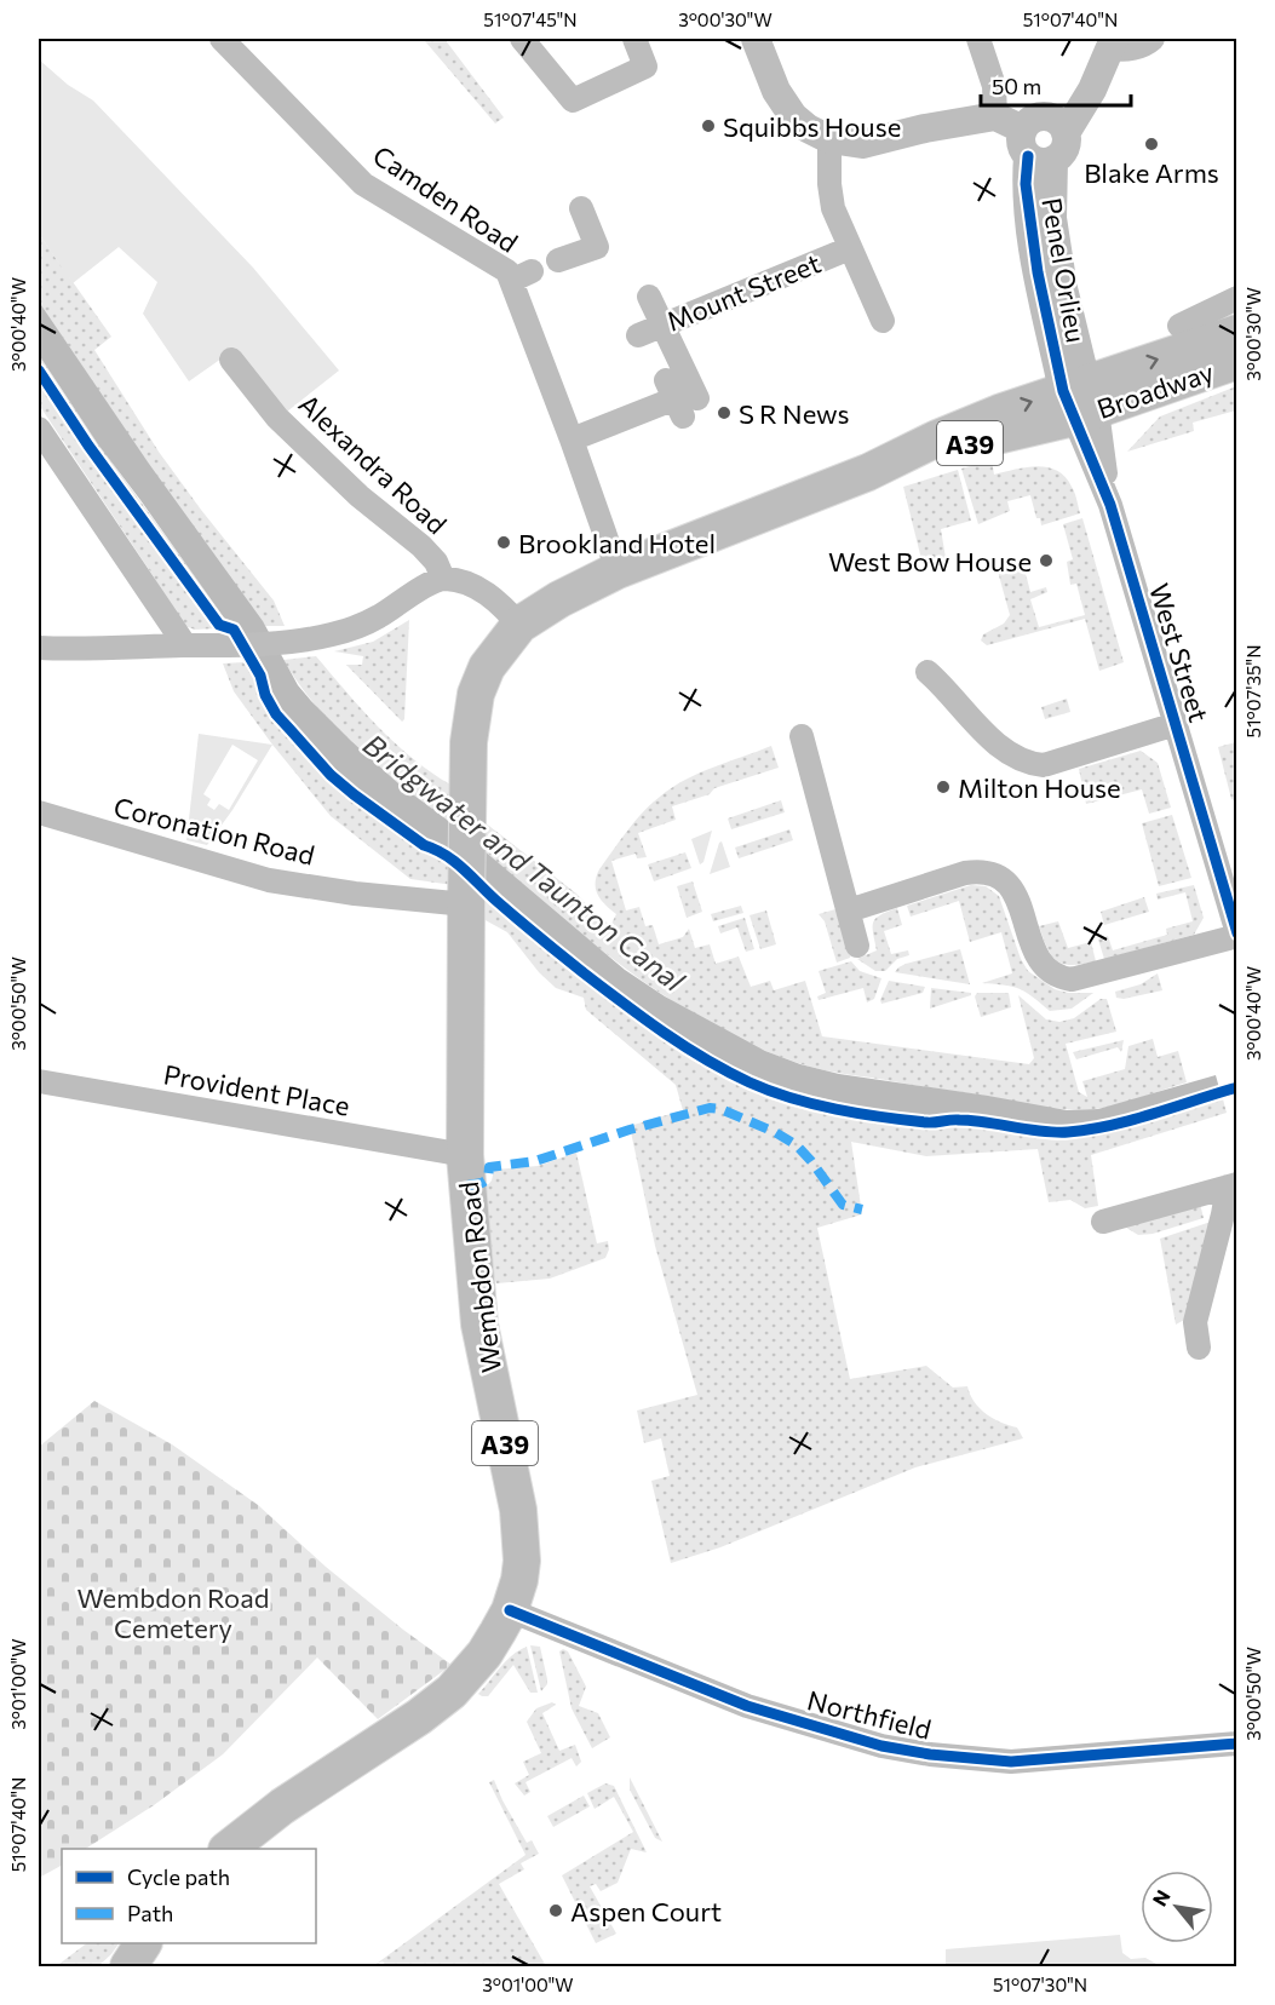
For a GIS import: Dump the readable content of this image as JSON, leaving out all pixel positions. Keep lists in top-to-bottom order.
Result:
{
  "streets": {
    "main road": ["Broadway", "A39", "Wembdon Road"],
    "street": [
      "Camden Road",
      "Penel Orlieu",
      "Mount Street",
      "Alexandra Road",
      "West Street",
      "Coronation Road",
      "Provident Place",
      "Northfield"
    ]
  },
  "crossings": [
    ["Camden Road", "A39"],
    ["Penel Orlieu", "Broadway"],
    ["Penel Orlieu", "A39"],
    ["Penel Orlieu", "West Street"],
    ["Broadway", "A39"],
    ["Broadway", "West Street"],
    ["A39", "West Street"],
    ["A39", "Wembdon Road"],
    ["Coronation Road", "Wembdon Road"],
    ["Provident Place", "Wembdon Road"],
    ["Wembdon Road", "Northfield"]
  ],
  "water": ["Bridgwater and Taunton Canal"],
  "parks": ["Wembdon Road Cemetery"],
  "places": [
    "Squibbs House",
    "Blake Arms",
    "S R News",
    "Brookland Hotel",
    "West Bow House",
    "Milton House",
    "Aspen Court"
  ],
  "legend": ["Cycle path", "Path"],
  "scale_bar": "50 m",
  "north": "top left",
  "coordinates": [
    "51°07'45\"N",
    "3°00'30\"W",
    "51°07'40\"N",
    "3°00'40\"W",
    "51°07'35\"N",
    "3°00'50\"W",
    "3°01'00\"W",
    "51°07'30\"N"
  ]
}
